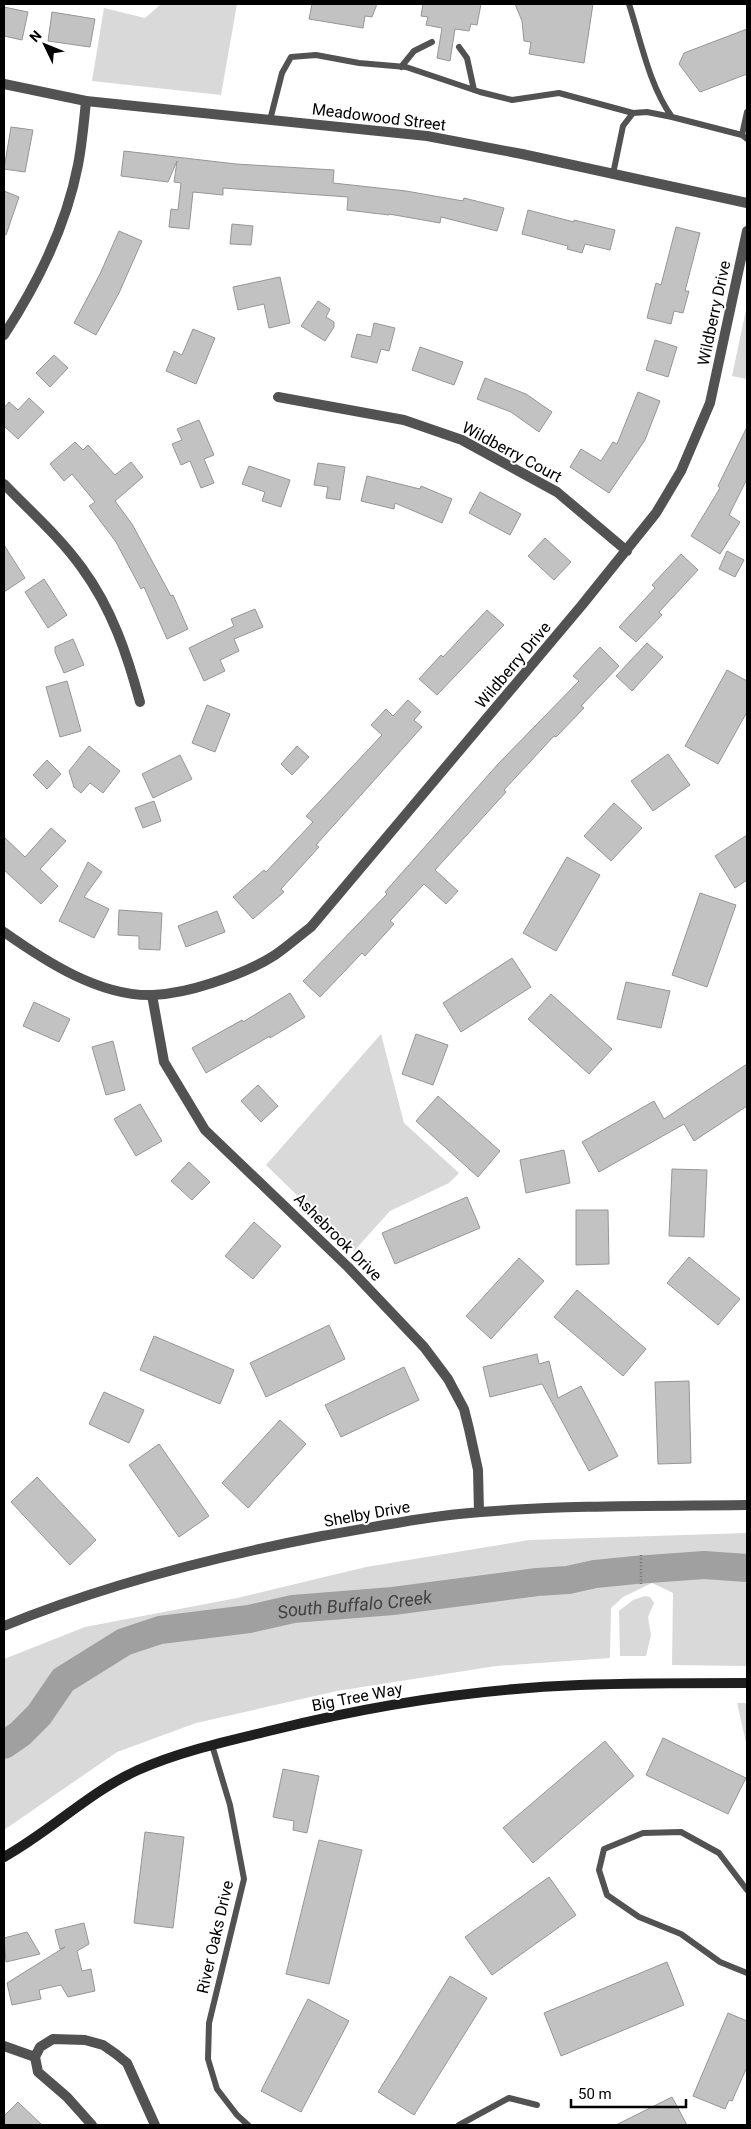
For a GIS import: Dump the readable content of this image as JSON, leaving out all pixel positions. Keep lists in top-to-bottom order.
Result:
{
  "streets": {
    "main road": ["Big Tree Way"],
    "street": [
      "Meadowood Street",
      "Wildberry Drive",
      "Wildberry Court",
      "Ashebrook Drive",
      "Shelby Drive"
    ],
    "lane": ["River Oaks Drive"]
  },
  "crossings": [
    ["Wildberry Drive", "Wildberry Court"],
    ["Wildberry Drive", "Ashebrook Drive"],
    ["Ashebrook Drive", "Shelby Drive"],
    ["Big Tree Way", "River Oaks Drive"]
  ],
  "water": ["South Buffalo Creek"],
  "scale_bar": "50 m",
  "north": "top left"
}
